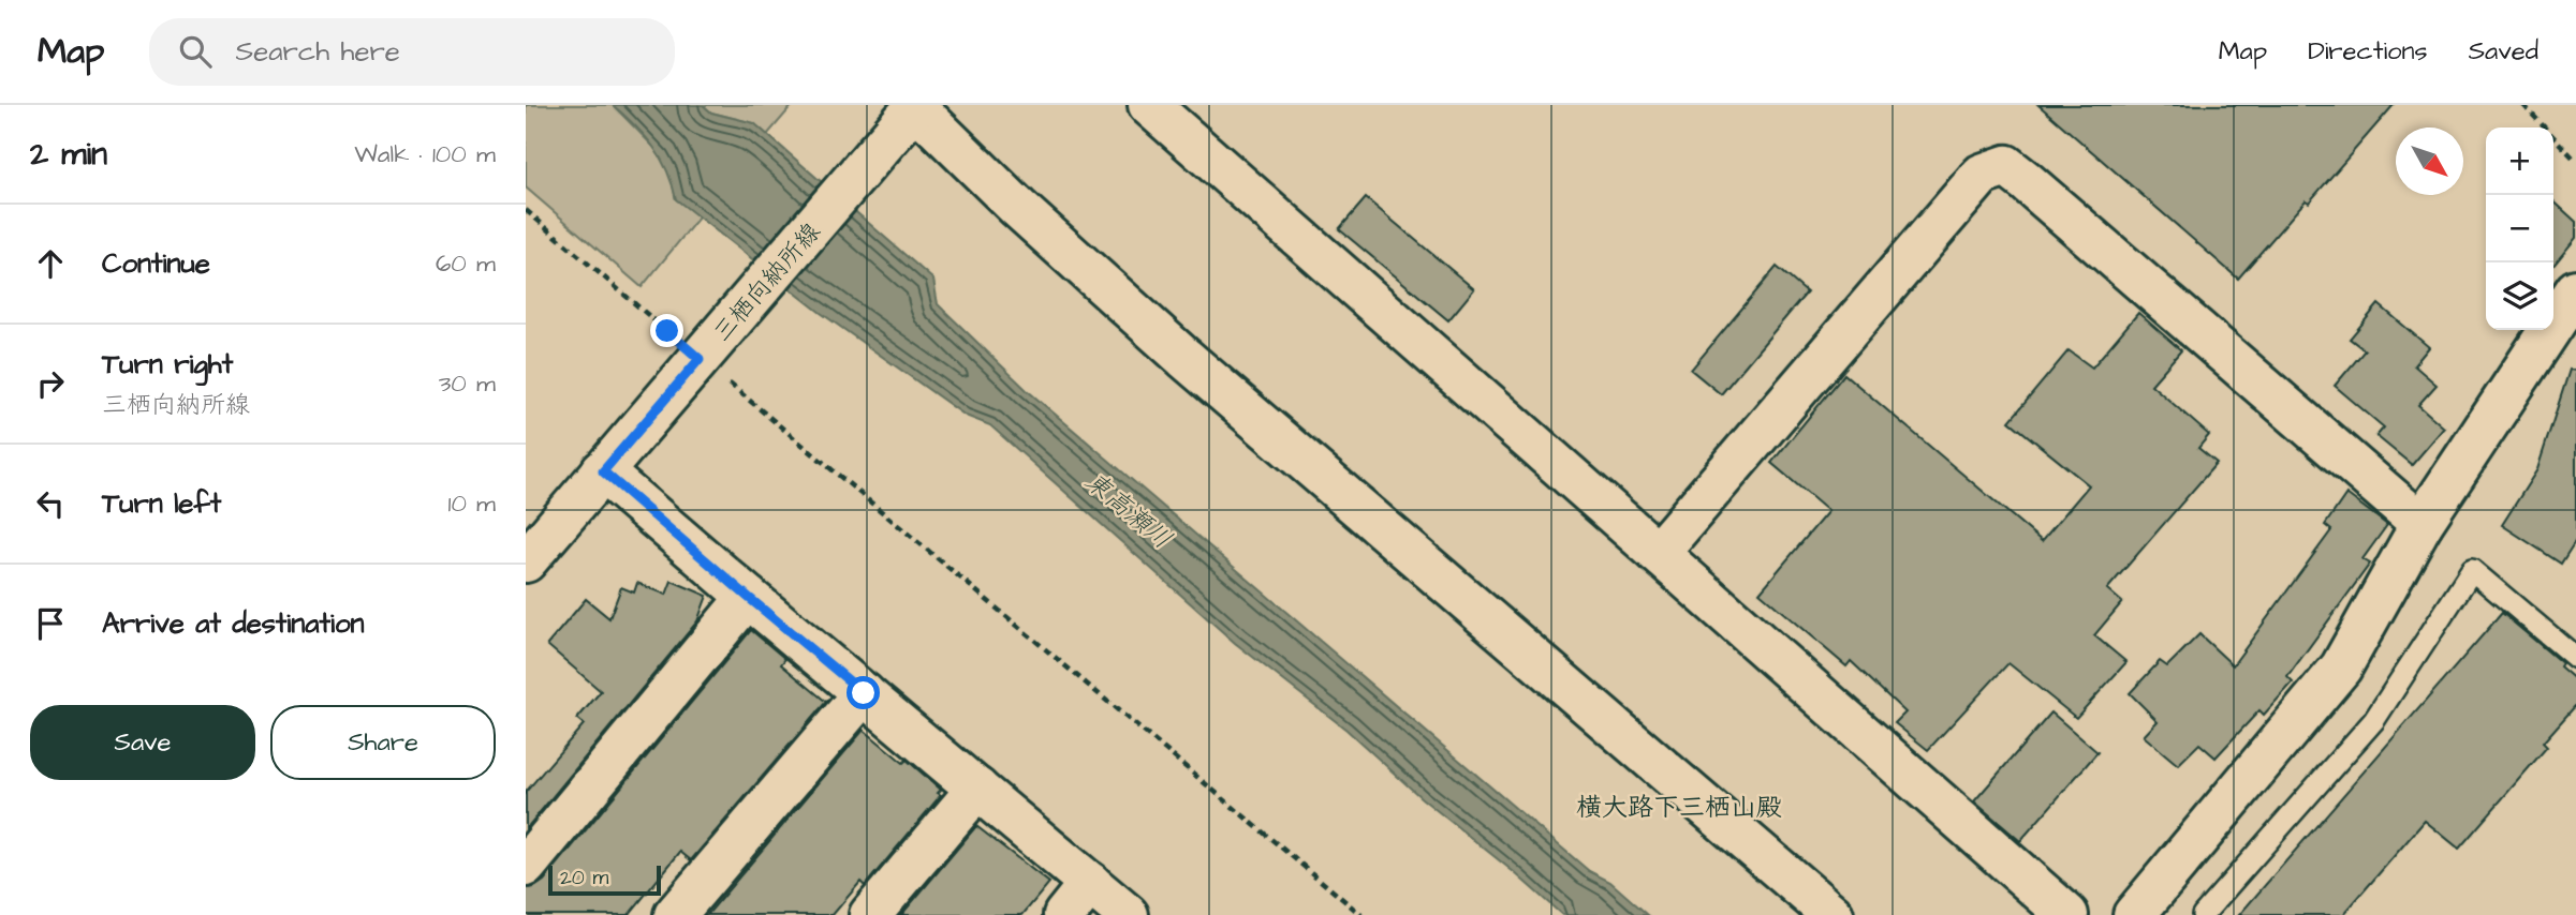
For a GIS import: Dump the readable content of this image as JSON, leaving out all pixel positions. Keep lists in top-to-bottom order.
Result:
{
  "streets": {
    "street": ["三栖向納所線"]
  },
  "districts": ["横大路下三栖山殿"],
  "water": ["東高瀬川"],
  "scale_bar": "20 m",
  "north": "bottom right",
  "page": {
    "header": "Map",
    "search": "Search here",
    "nav": ["Map", "Directions", "Saved"],
    "heading": ["2 min", "Walk · 100 m"],
    "map_buttons": ["+", "−"],
    "list": [
      ["Continue", "60 m"],
      ["Turn right", "三栖向納所線", "30 m"],
      ["Turn left", "10 m"],
      "Arrive at destination"
    ],
    "buttons": ["Save", "Share"],
    "scale": "20 m"
  }
}
